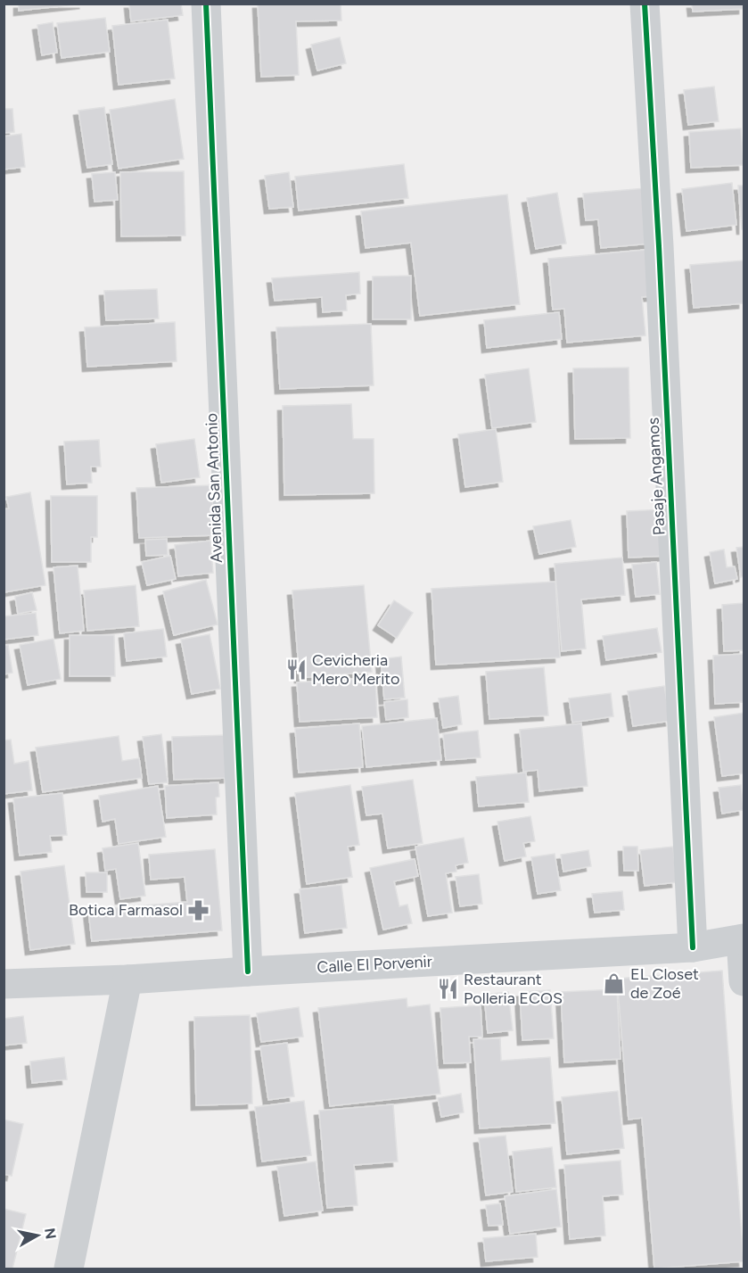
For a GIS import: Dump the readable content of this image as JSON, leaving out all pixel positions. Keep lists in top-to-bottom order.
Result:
{
  "streets": {
    "street": ["Pasaje Angamos", "Avenida San Antonio", "Calle El Porvenir"]
  },
  "crossings": [
    ["Pasaje Angamos", "Calle El Porvenir"],
    ["Avenida San Antonio", "Calle El Porvenir"]
  ],
  "places": {
    "restaurant": ["Cevicheria Mero Merito", "Restaurant Polleria ECOS"],
    "pharmacy": ["Botica Farmasol"],
    "shop": ["EL Closet de Zoé"]
  },
  "north": "right"
}
